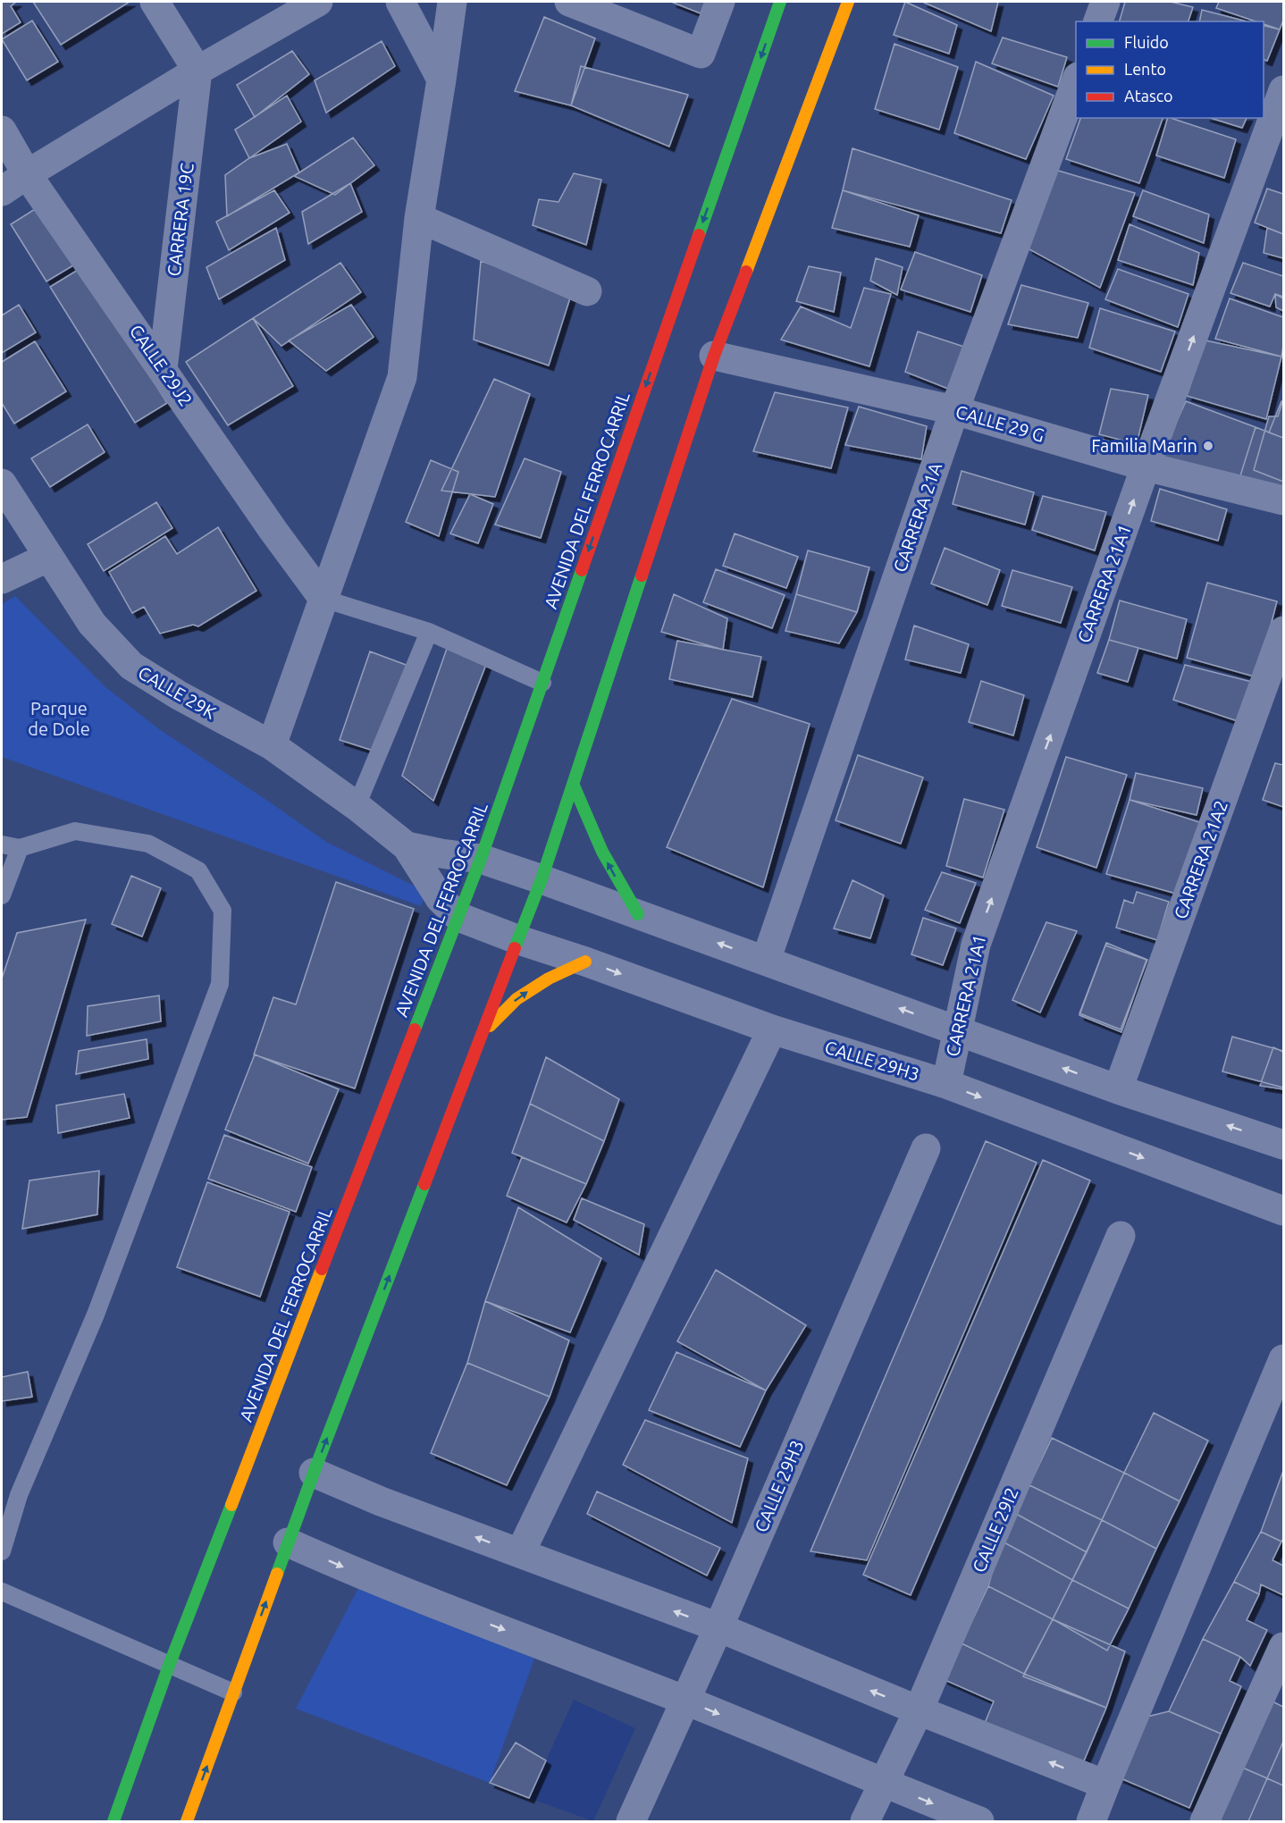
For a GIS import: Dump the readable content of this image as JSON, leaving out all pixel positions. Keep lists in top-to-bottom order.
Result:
{
  "streets": {
    "main road": ["AVENIDA DEL FERROCARRIL"],
    "street": [
      "CARRERA 19C",
      "CALLE 29J2",
      "CALLE 29 G",
      "CARRERA 21A",
      "CARRERA 21A1",
      "CALLE 29K",
      "CARRERA 21A2",
      "CALLE 29H3",
      "CALLE 29I2"
    ]
  },
  "crossings": [
    ["CARRERA 19C", "CALLE 29J2"],
    ["CALLE 29 G", "CARRERA 21A"],
    ["CALLE 29 G", "CARRERA 21A1"],
    ["AVENIDA DEL FERROCARRIL", "CALLE 29K"],
    ["AVENIDA DEL FERROCARRIL", "CALLE 29H3"],
    ["CARRERA 21A1", "CALLE 29H3"],
    ["CALLE 29K", "CALLE 29H3"]
  ],
  "one_way": ["CARRERA 21A1"],
  "parks": ["Parque de Dole"],
  "places": ["Familia Marin"],
  "legend": ["Fluido", "Lento", "Atasco"]
}
